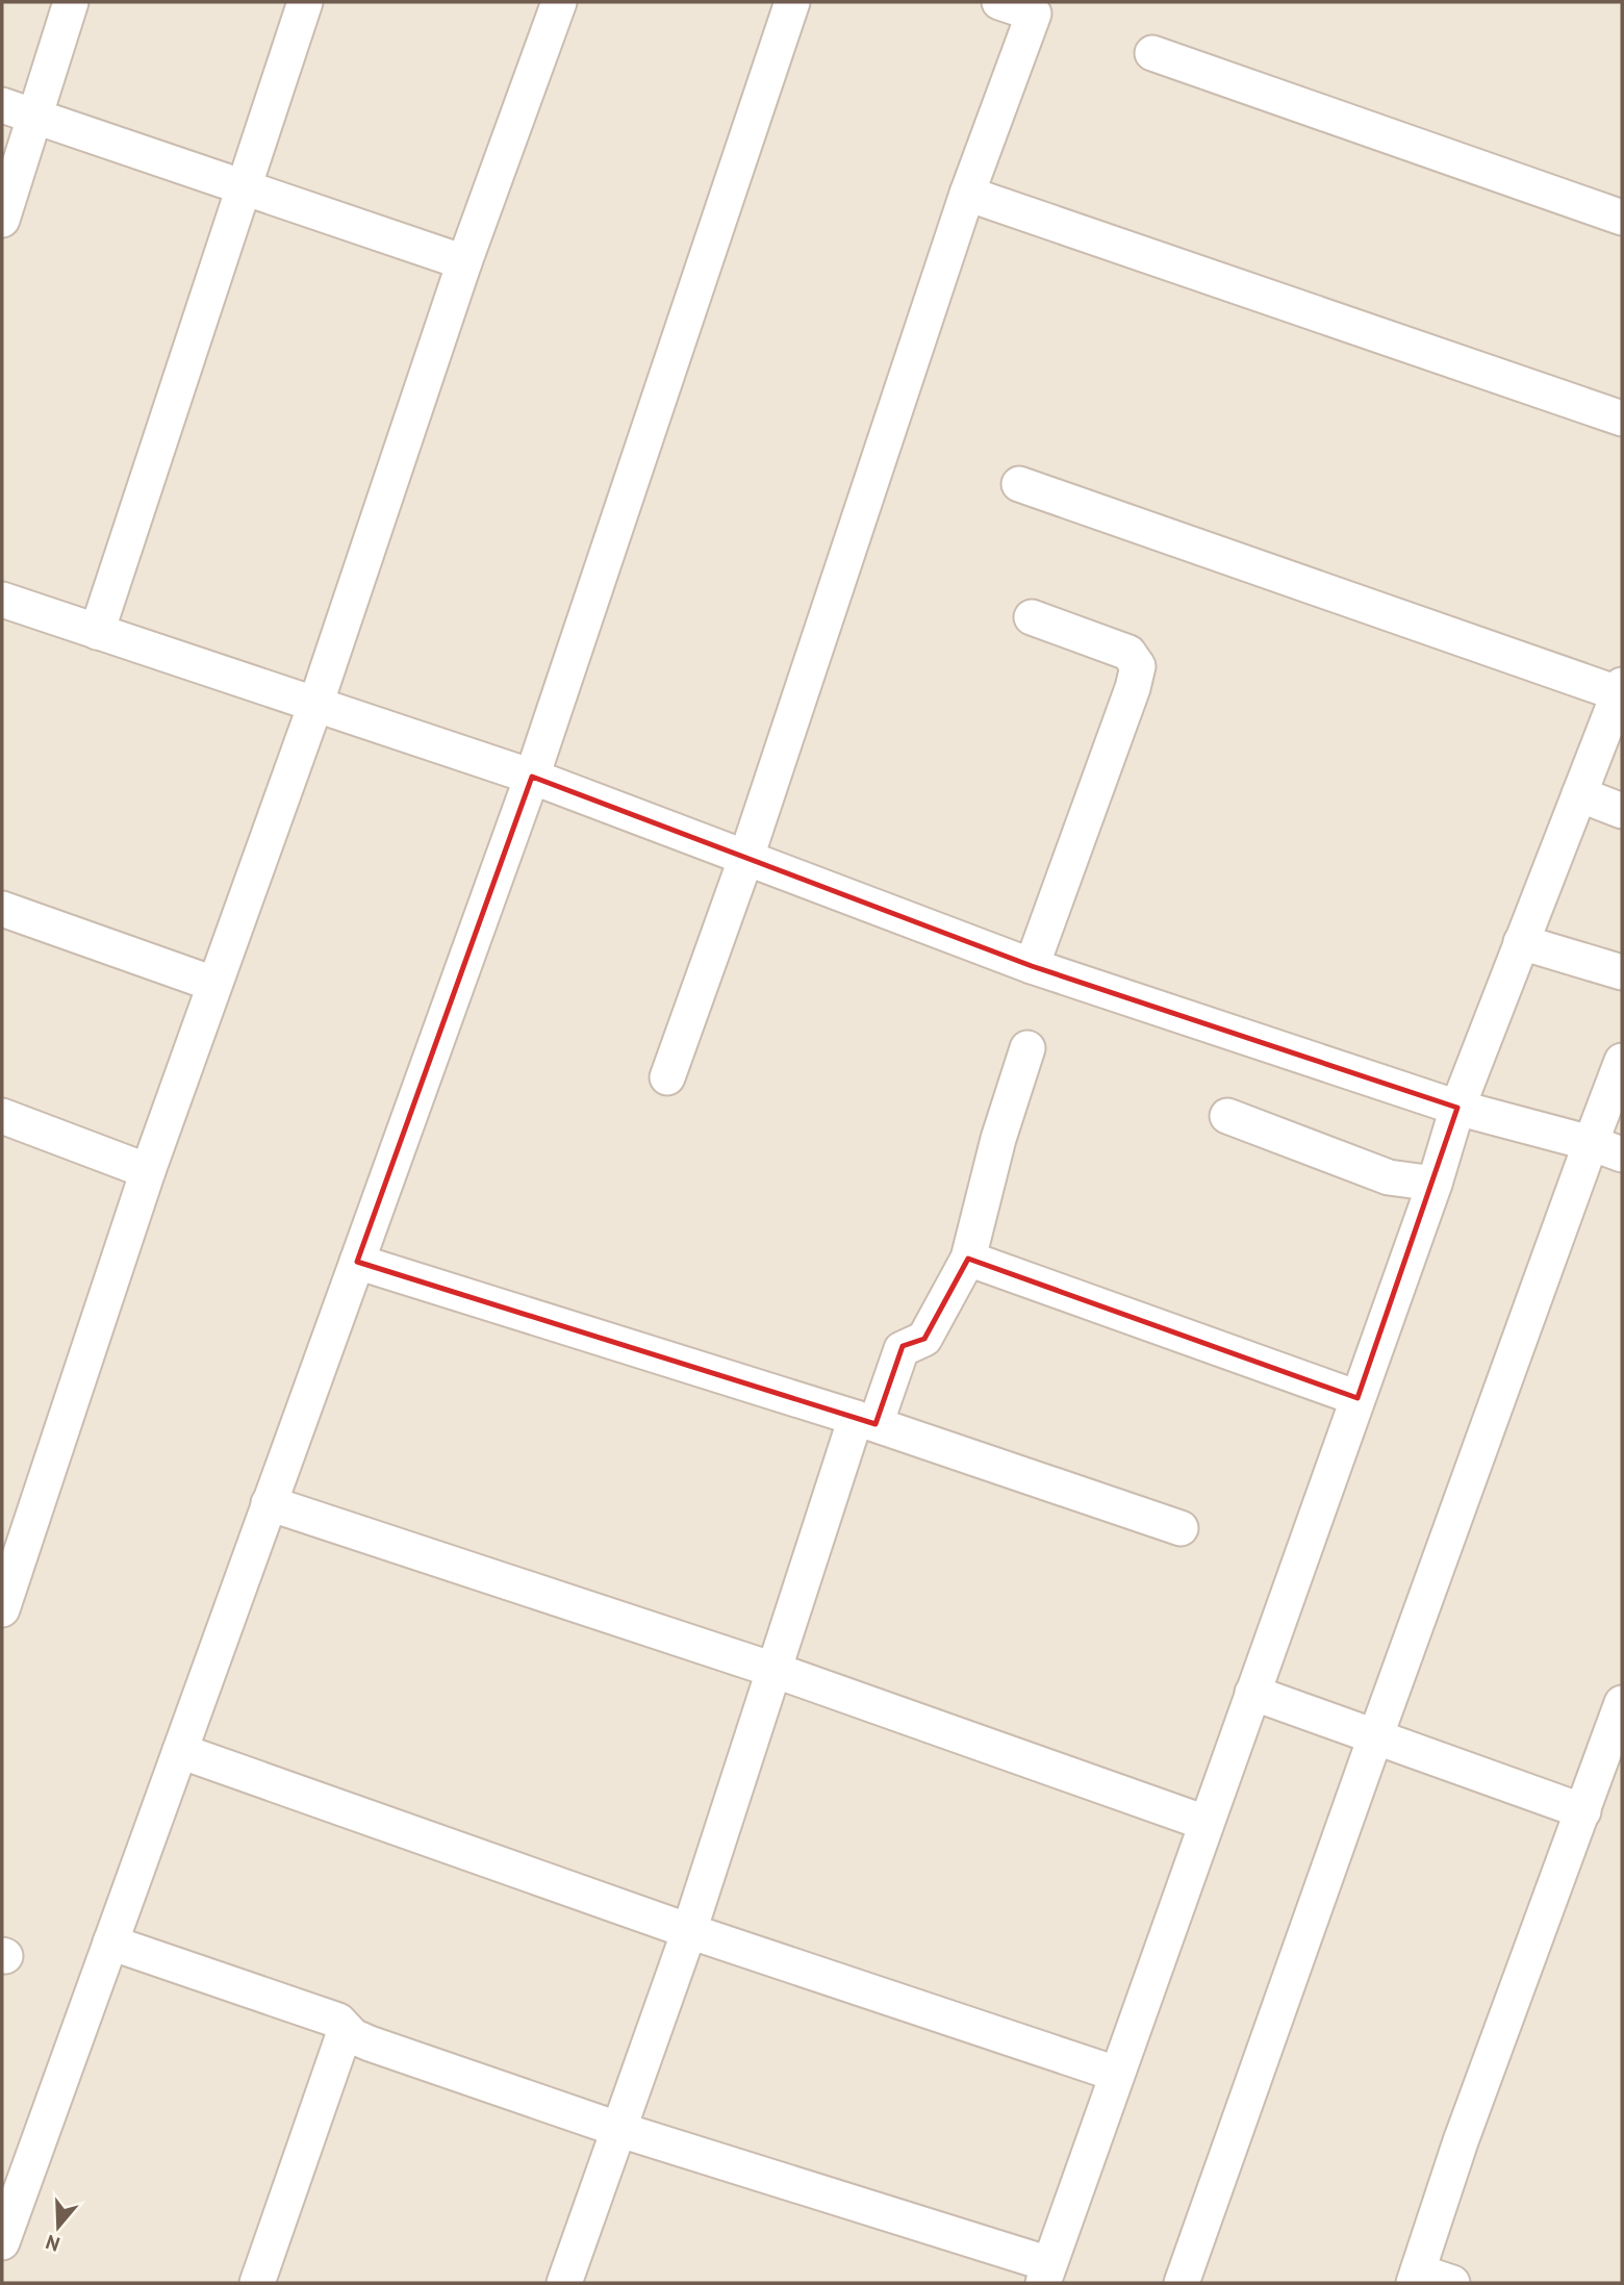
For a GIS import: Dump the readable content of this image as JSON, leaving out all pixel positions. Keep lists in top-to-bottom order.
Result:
{
  "north": "bottom"
}
